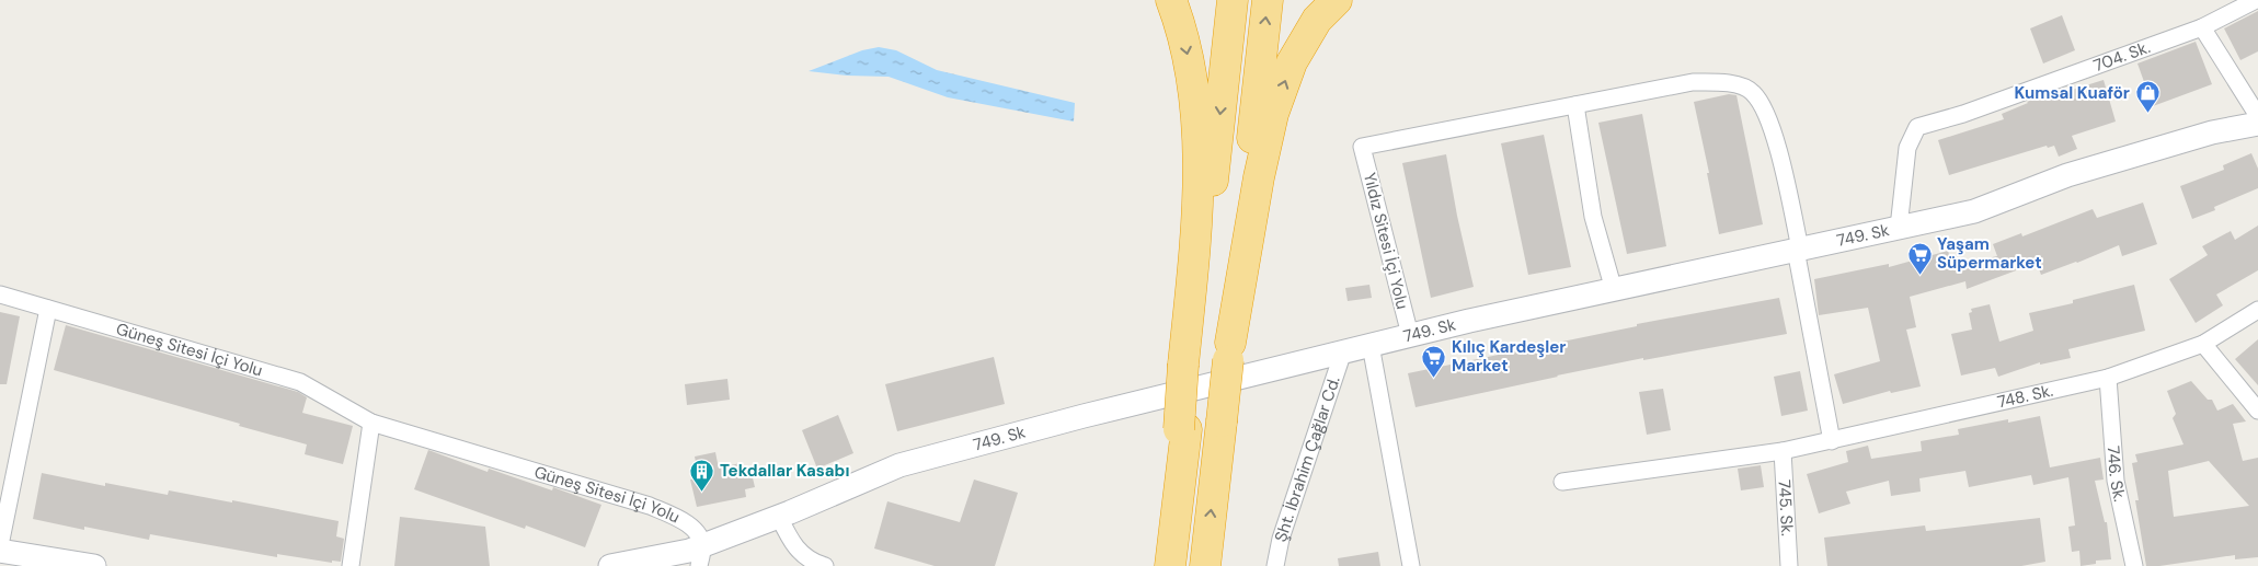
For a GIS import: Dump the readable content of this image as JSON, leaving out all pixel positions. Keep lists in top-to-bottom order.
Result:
{
  "streets": {
    "street": [
      "704. Sk.",
      "749. Sk",
      "Yıldız Sitesi İçi Yolu",
      "Güneş Sitesi İçi Yolu",
      "748. Sk.",
      "Şht. İbrahim Çağlar Cd.",
      "746. Sk.",
      "745. Sk."
    ]
  },
  "crossings": [
    ["704. Sk.", "749. Sk"],
    ["749. Sk", "Yıldız Sitesi İçi Yolu"],
    ["749. Sk", "Güneş Sitesi İçi Yolu"],
    ["749. Sk", "Şht. İbrahim Çağlar Cd."],
    ["748. Sk.", "746. Sk."],
    ["748. Sk.", "745. Sk."]
  ],
  "places": {
    "shop": ["Kumsal Kuaför"],
    "supermarket": ["Yaşam Süpermarket", "Kılıç Kardeşler Market"],
    "building": ["Tekdallar Kasabı"]
  }
}
